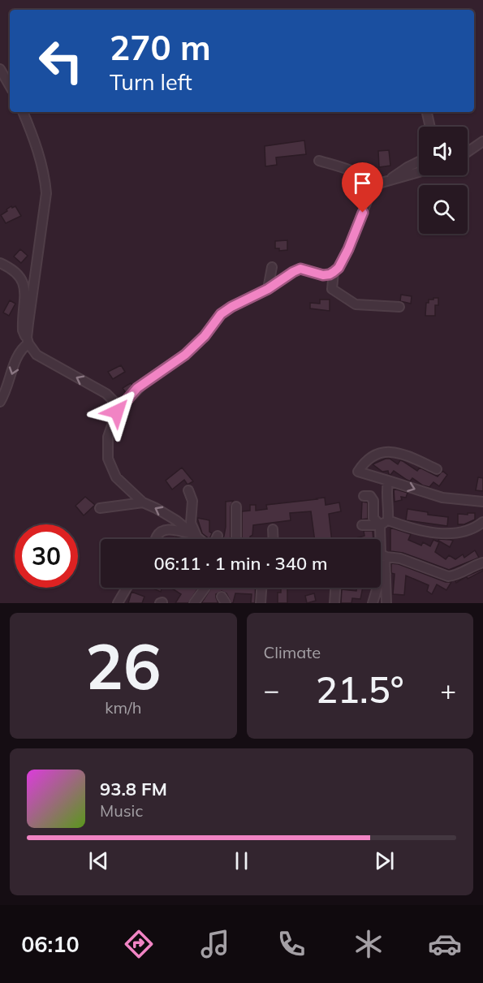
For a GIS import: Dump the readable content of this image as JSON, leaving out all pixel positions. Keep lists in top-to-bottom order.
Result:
{
  "page": {
    "turn": ["270 m", "Turn left"],
    "limit": "30",
    "trip": "06:11 · 1 min · 340 m",
    "tile": [
      ["26", "km/h"],
      "Climate"
    ],
    "heat": ["−", "21.5°", "+"],
    "song": ["93.8 FM", "Music"],
    "tabs": "06:10"
  }
}
